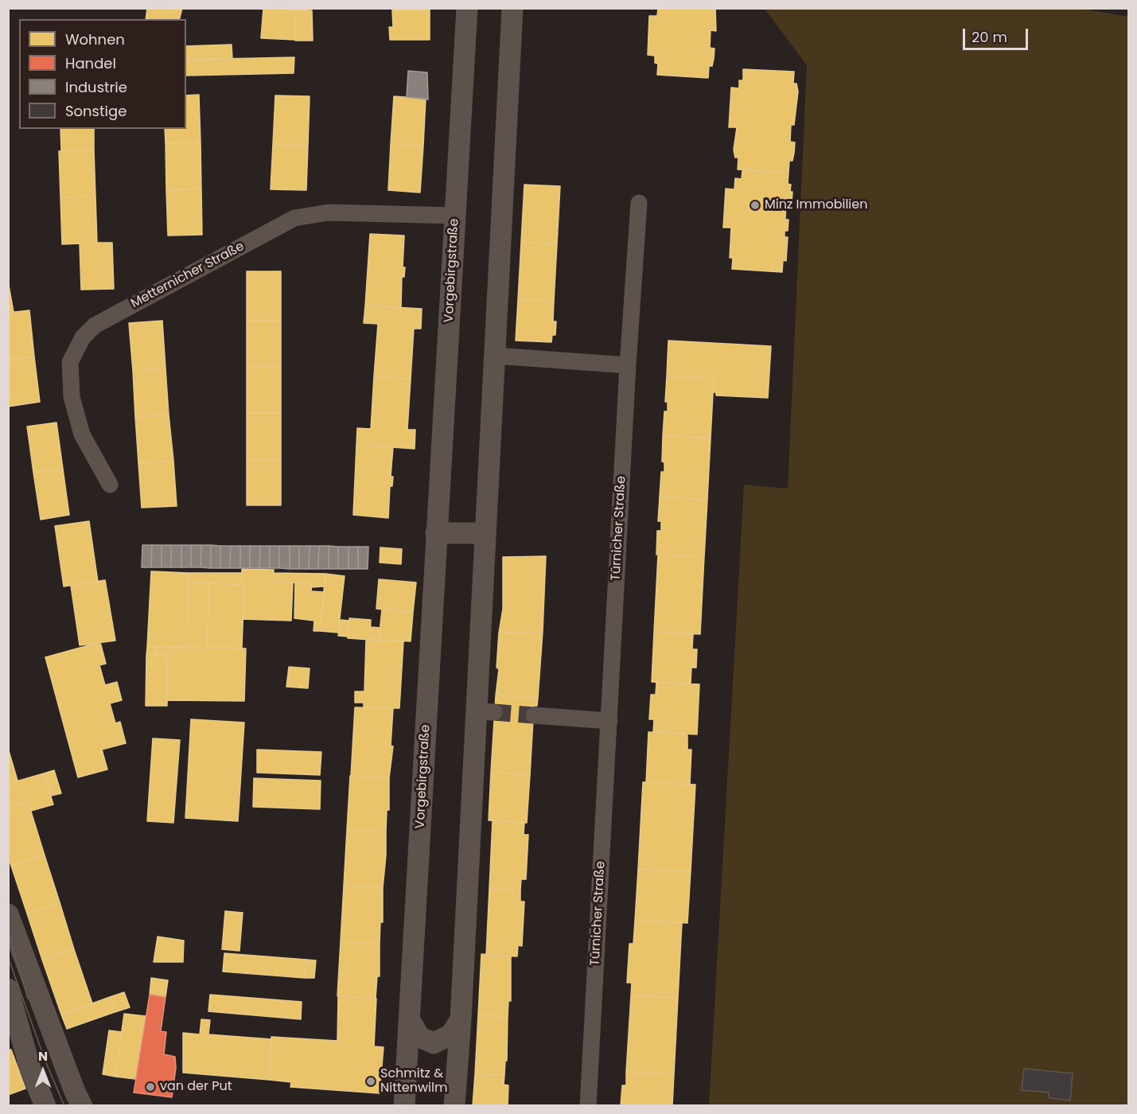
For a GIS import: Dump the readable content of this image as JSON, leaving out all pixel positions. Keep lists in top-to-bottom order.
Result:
{
  "streets": {
    "street": ["Vorgebirgstraße", "Metternicher Straße", "Türnicher Straße"]
  },
  "crossings": [
    ["Vorgebirgstraße", "Metternicher Straße"]
  ],
  "places": ["Minz Immobilien", "Schmitz & Nittenwilm", "van der Put"],
  "legend": [
    "Wohnen",
    "Handel",
    "Industrie",
    "Sonstige"
  ],
  "scale_bar": "20 m",
  "north": "top"
}
